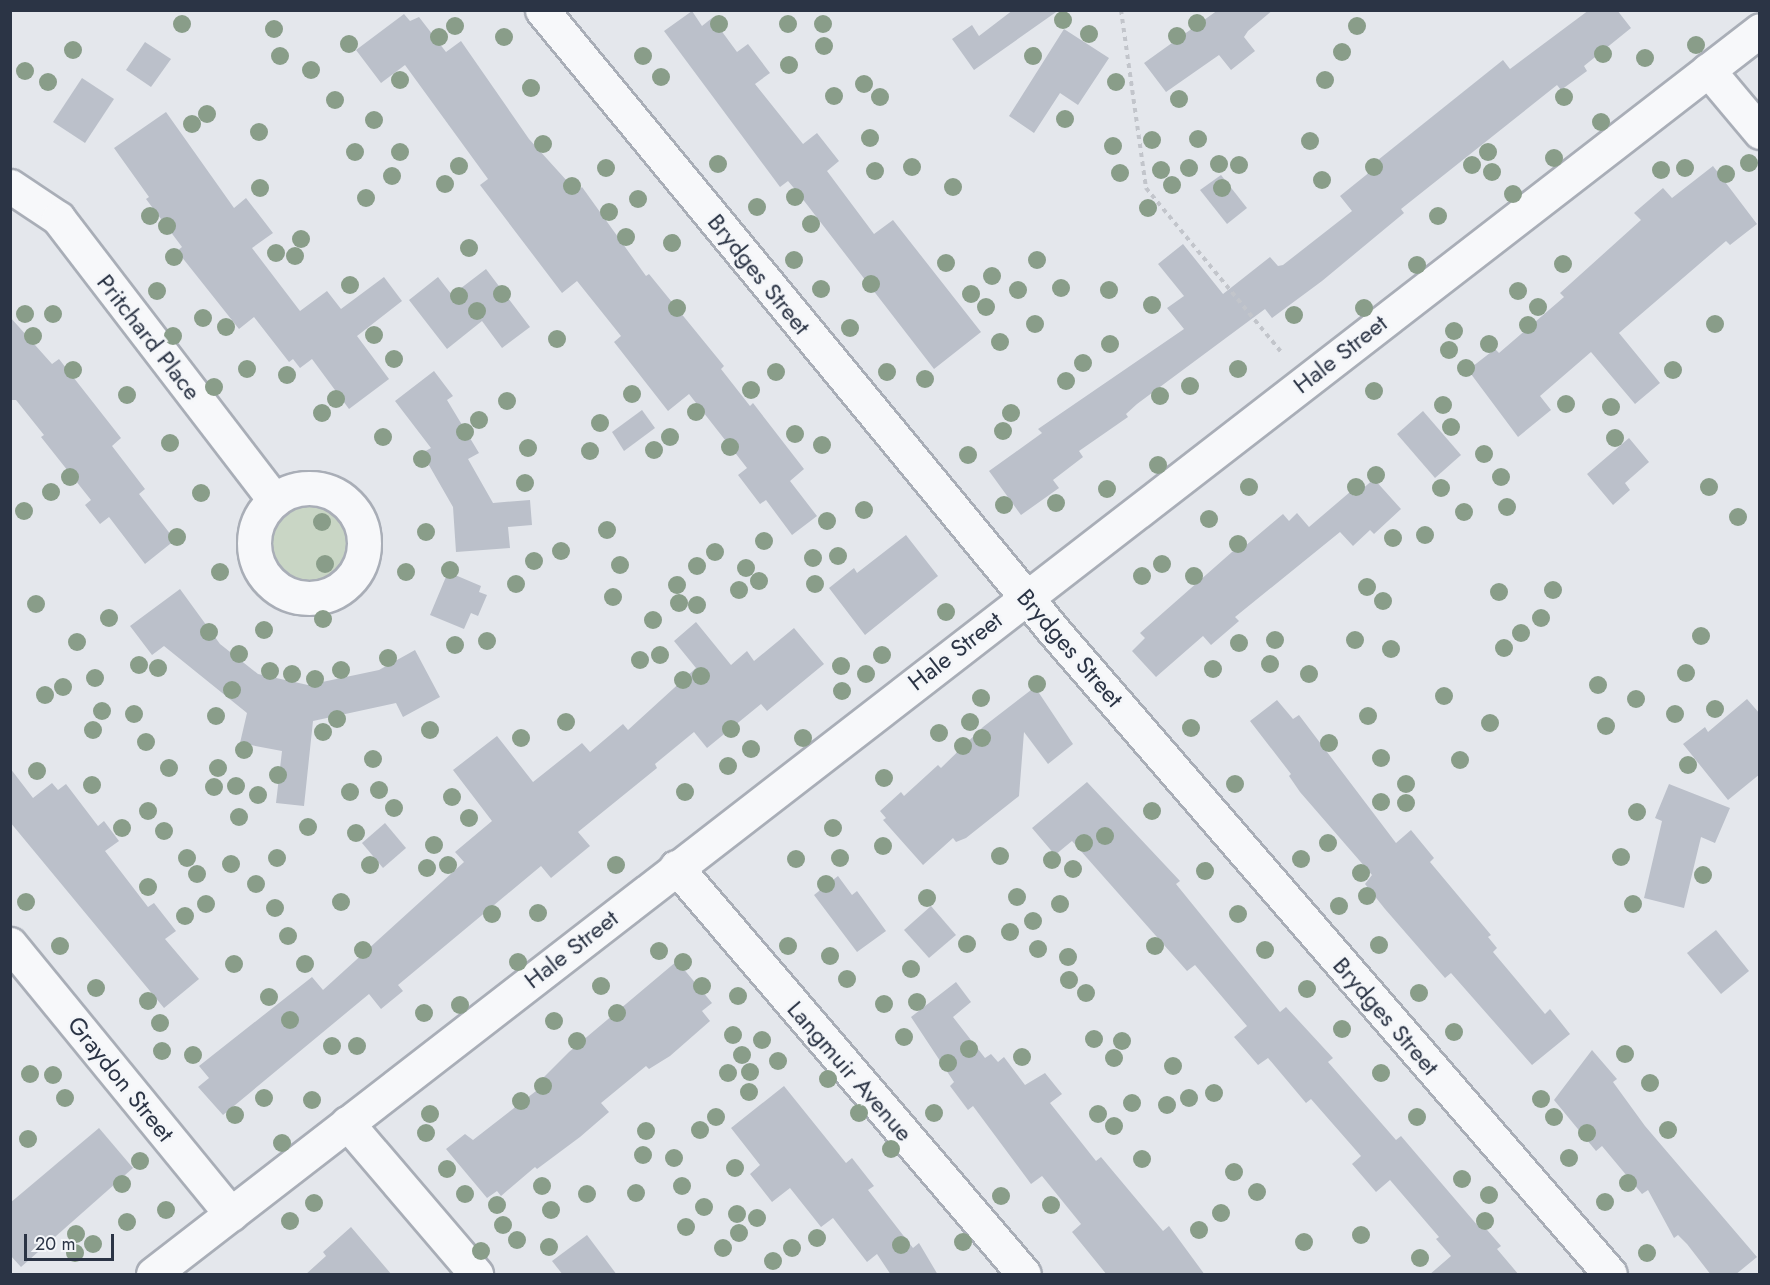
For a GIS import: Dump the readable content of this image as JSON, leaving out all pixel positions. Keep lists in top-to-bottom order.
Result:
{
  "streets": {
    "street": [
      "Brydges Street",
      "Pritchard Place",
      "Hale Street",
      "Langmuir Avenue",
      "Graydon Street"
    ]
  },
  "crossings": [
    ["Brydges Street", "Hale Street"],
    ["Hale Street", "Langmuir Avenue"],
    ["Hale Street", "Graydon Street"]
  ],
  "scale_bar": "20 m"
}
